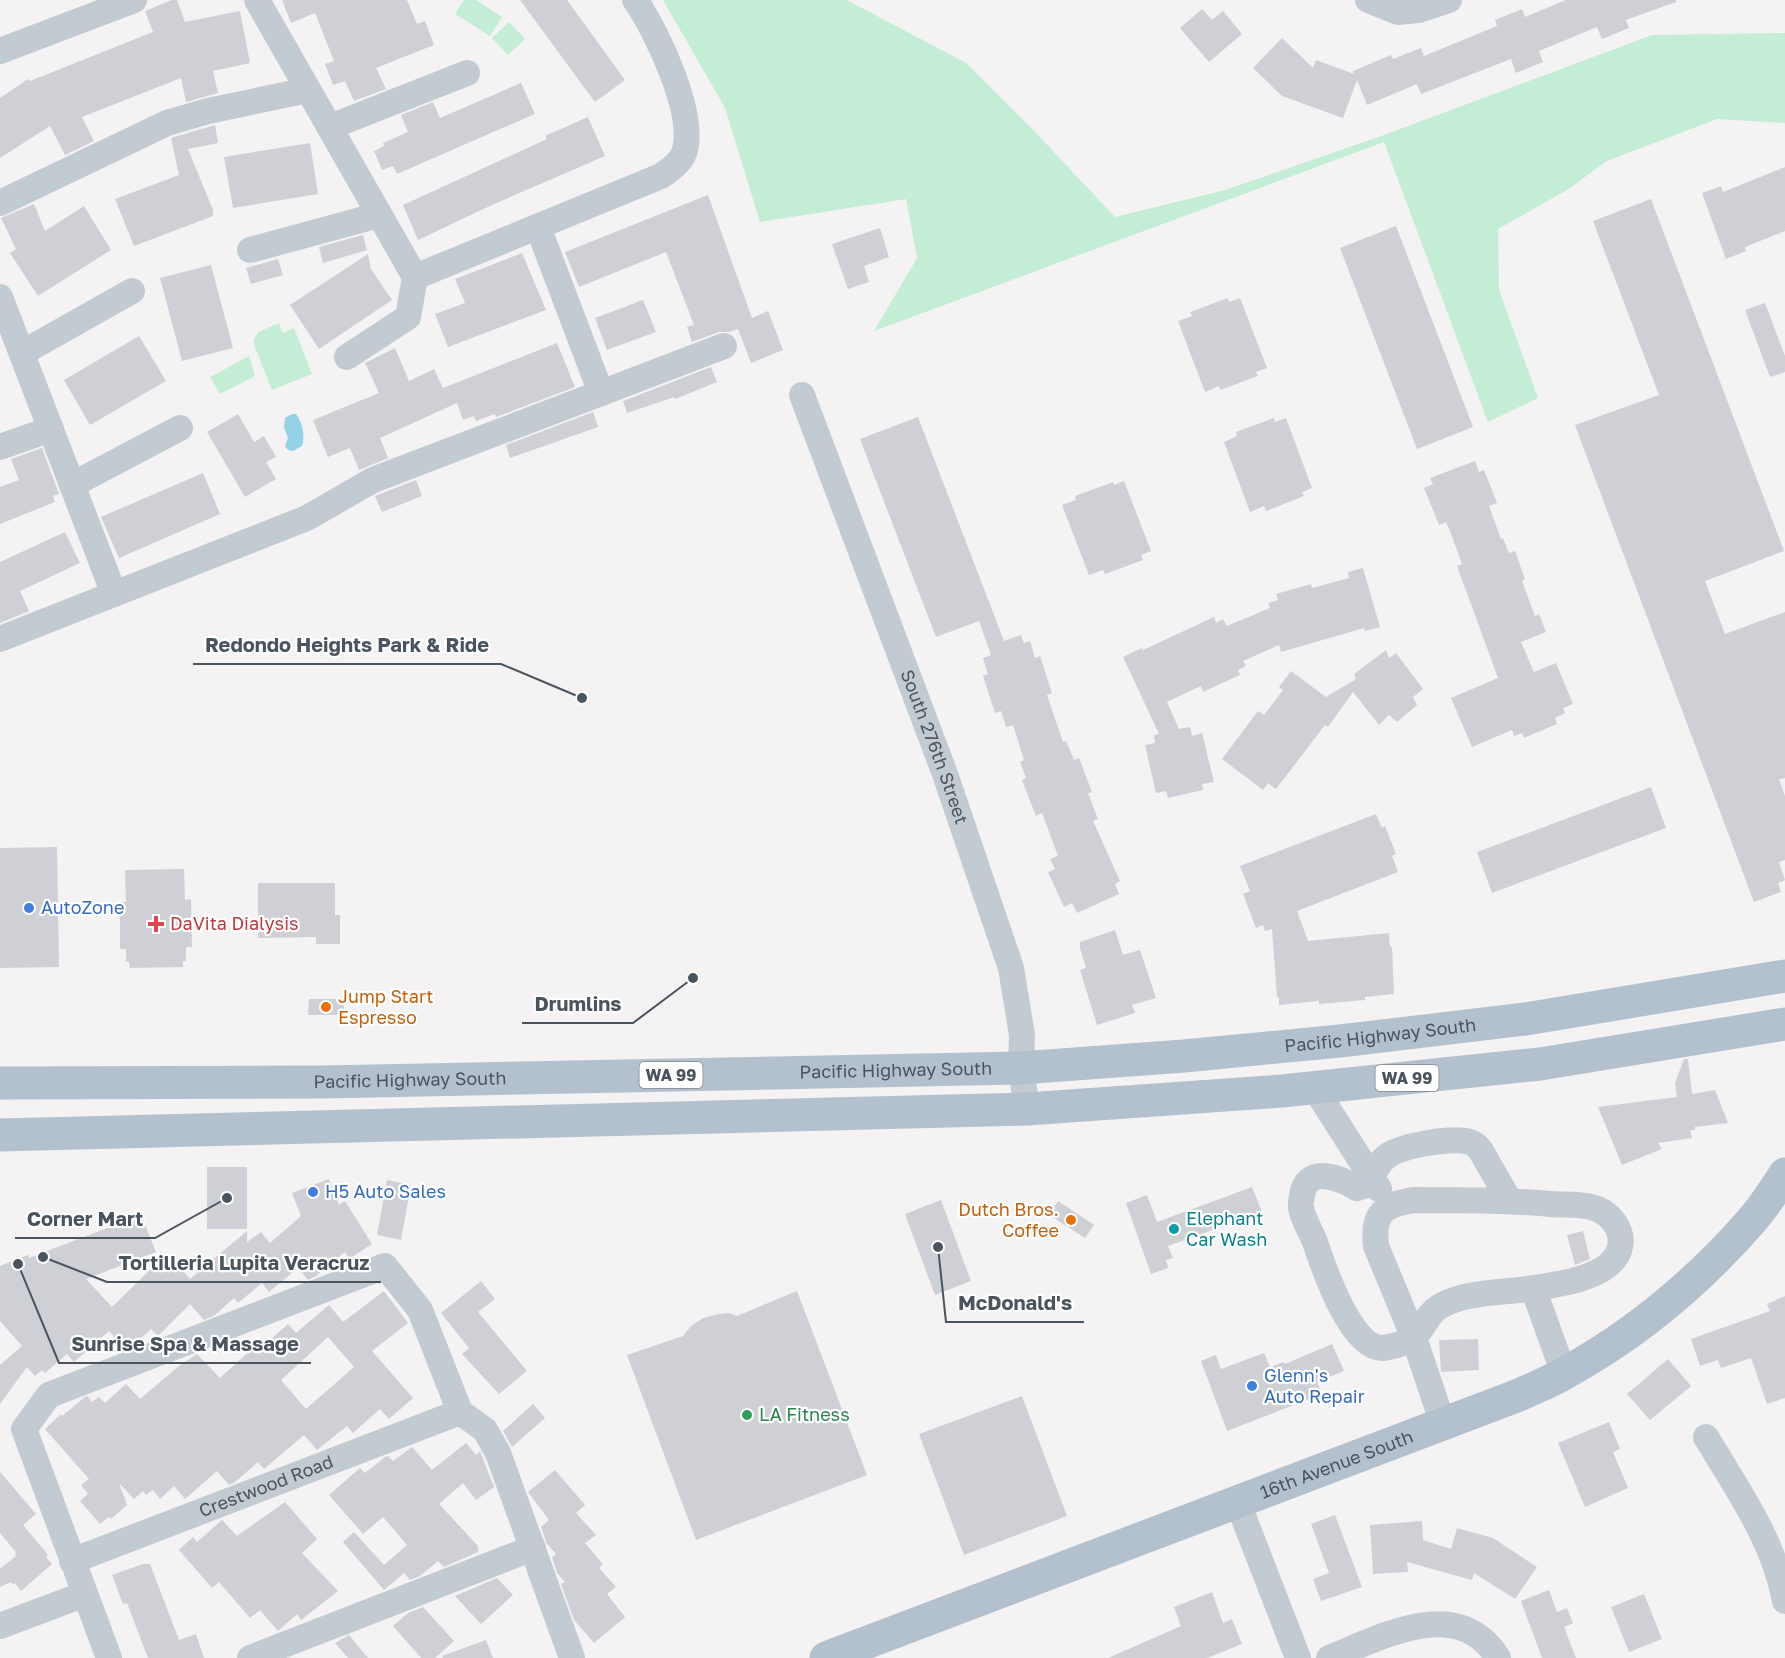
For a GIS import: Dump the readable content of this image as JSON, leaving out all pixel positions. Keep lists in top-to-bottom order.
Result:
{
  "streets": {
    "main road": ["Pacific Highway South", "WA 99", "16th Avenue South"],
    "street": ["South 276th Street", "Crestwood Road"]
  },
  "crossings": [
    ["South 276th Street", "Pacific Highway South"],
    ["South 276th Street", "WA 99"]
  ],
  "places": {
    "other": [
      "Redondo Heights Park & Ride",
      "AutoZone",
      "Drumlins",
      "Jump Start Espresso",
      "H5 Auto Sales",
      "Corner Mart",
      "Dutch Bros. Coffee",
      "Elephant Car Wash",
      "McDonald's",
      "Tortilleria Lupita Veracruz",
      "Sunrise Spa & Massage",
      "Glenn's Auto Repair",
      "LA Fitness"
    ],
    "health": ["DaVita Dialysis"]
  }
}
